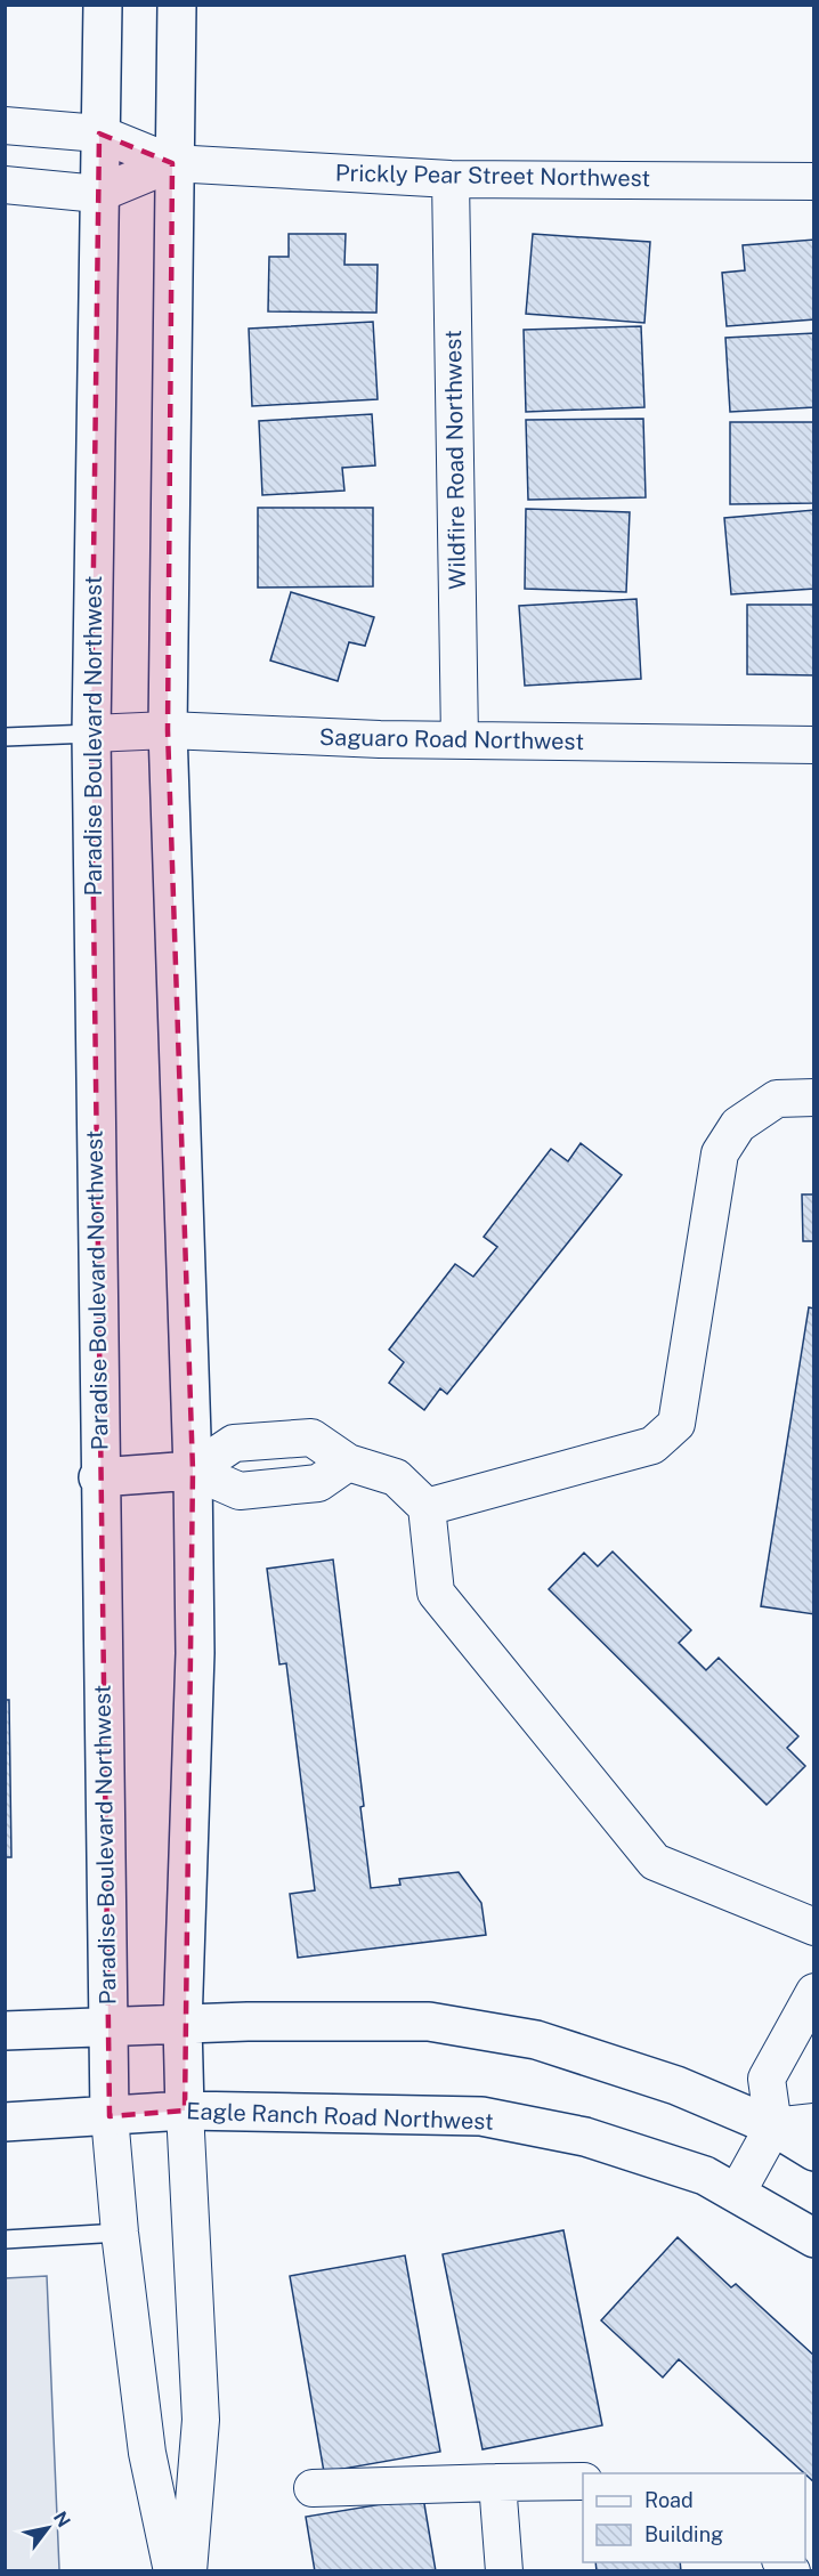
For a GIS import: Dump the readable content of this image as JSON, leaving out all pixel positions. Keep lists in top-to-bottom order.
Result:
{
  "streets": {
    "street": [
      "Prickly Pear Street Northwest",
      "Wildfire Road Northwest",
      "Paradise Boulevard Northwest",
      "Saguaro Road Northwest",
      "Eagle Ranch Road Northwest"
    ]
  },
  "crossings": [
    ["Prickly Pear Street Northwest", "Wildfire Road Northwest"],
    ["Wildfire Road Northwest", "Saguaro Road Northwest"],
    ["Paradise Boulevard Northwest", "Saguaro Road Northwest"],
    ["Paradise Boulevard Northwest", "Eagle Ranch Road Northwest"]
  ],
  "legend": ["Road", "Building"],
  "north": "top right"
}
